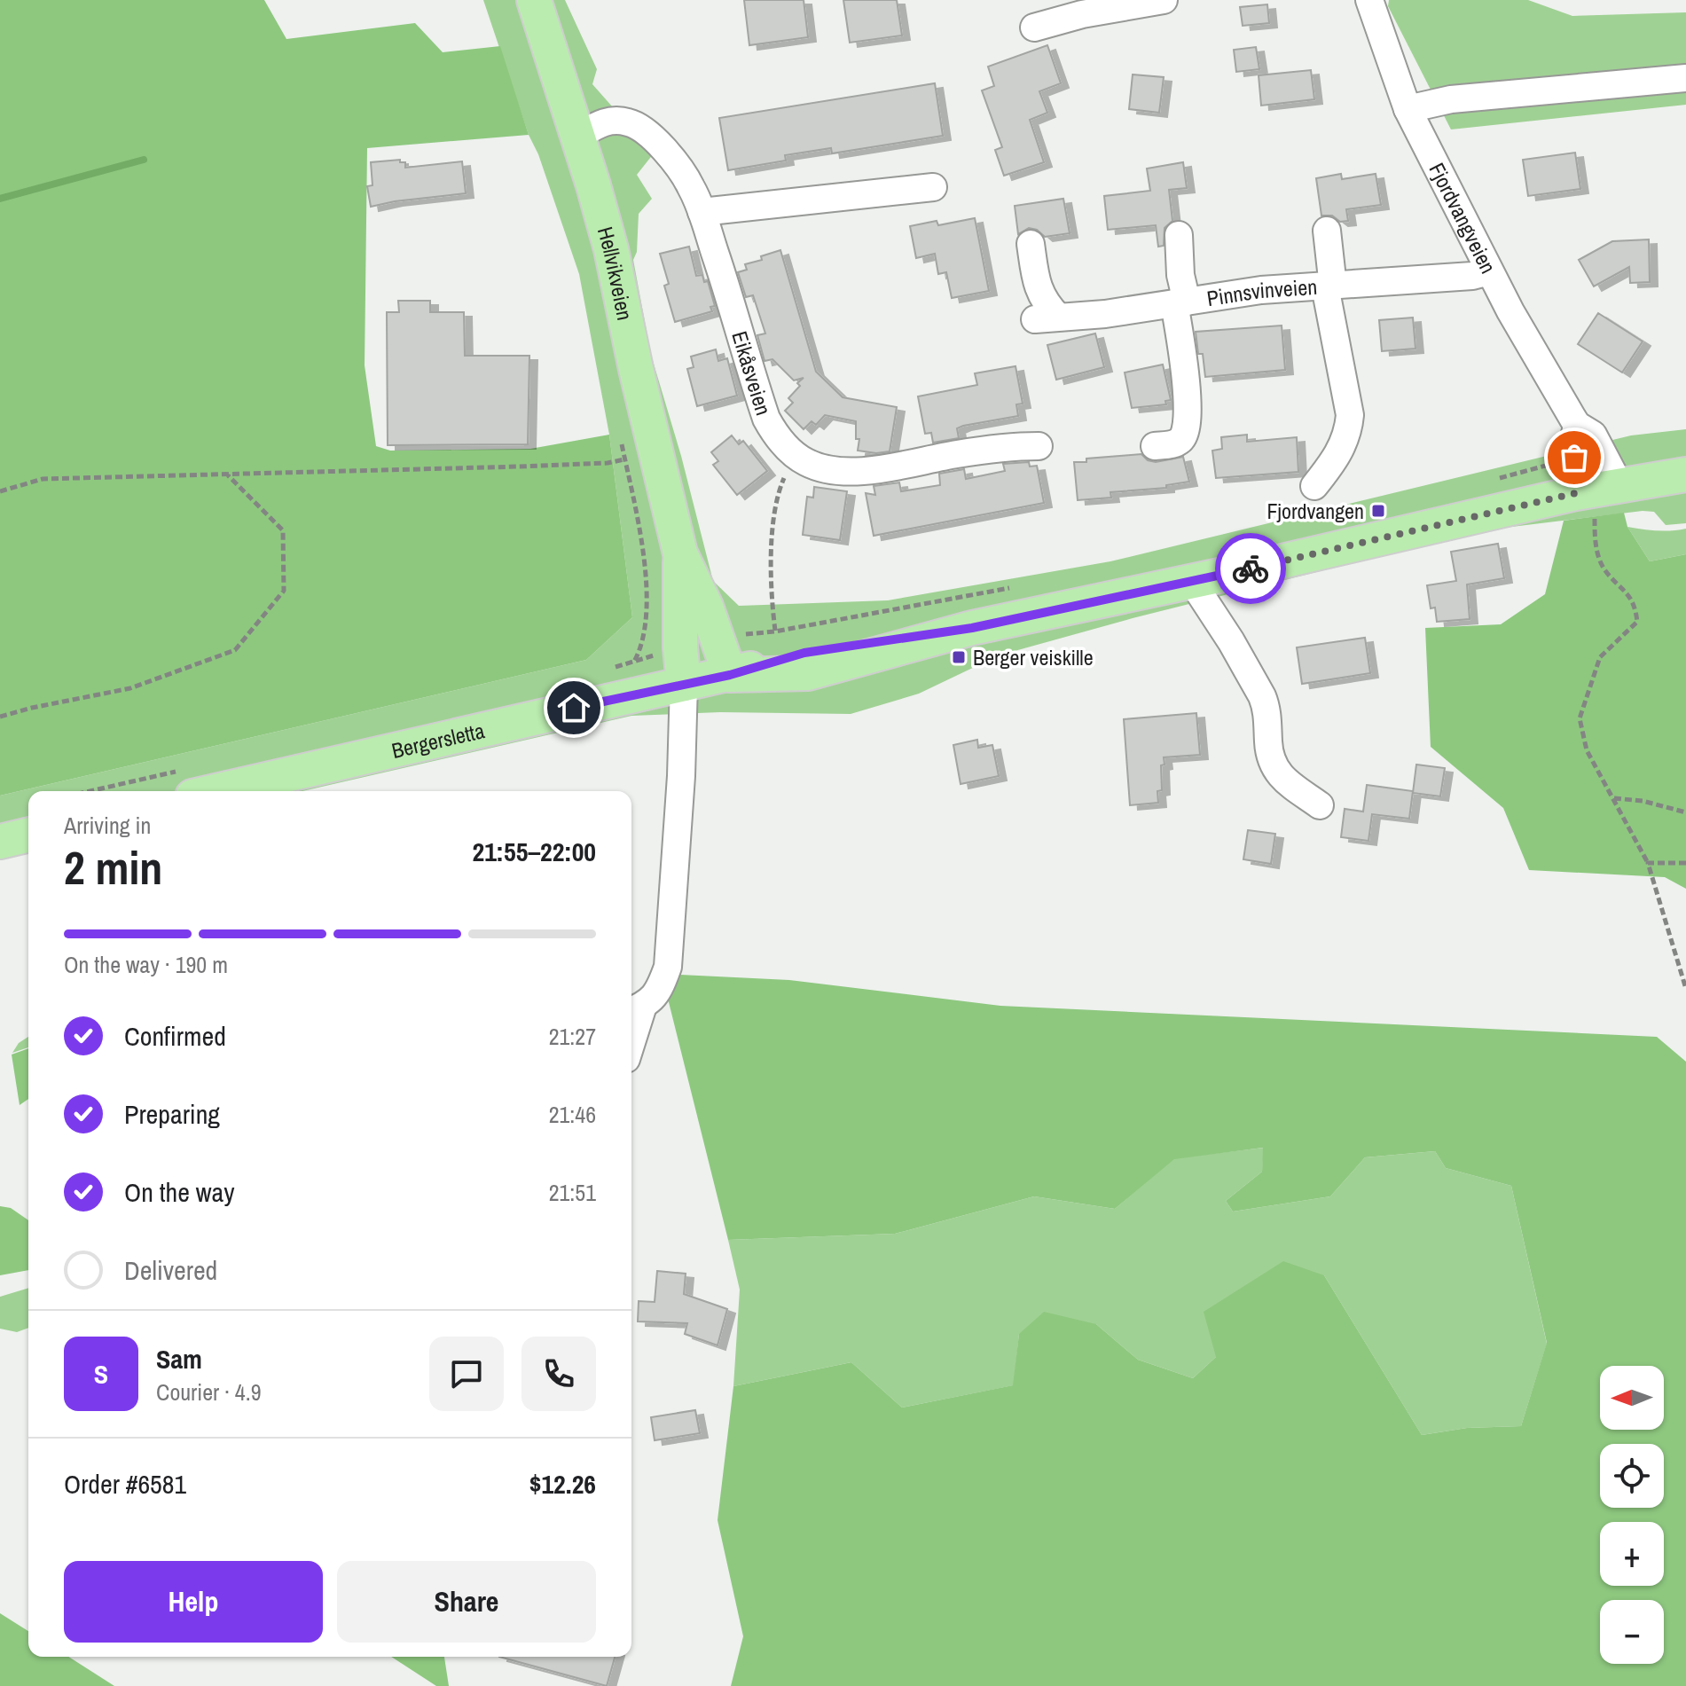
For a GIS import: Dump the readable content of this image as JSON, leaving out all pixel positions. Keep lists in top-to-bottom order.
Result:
{
  "streets": {
    "main road": ["Hellvikveien", "Bergersletta"],
    "street": ["Fjordvangveien", "Pinnsvinveien", "Eikåsveien"]
  },
  "crossings": [
    ["Fjordvangveien", "Pinnsvinveien"],
    ["Fjordvangveien", "Bergersletta"],
    ["Hellvikveien", "Eikåsveien"],
    ["Hellvikveien", "Bergersletta"]
  ],
  "places": {
    "transit": ["Fjordvangen", "Berger veiskille"]
  },
  "north": "left",
  "page": {
    "heading": ["2 min", "Arriving in", "21:55–22:00"],
    "panel": [
      "Sam",
      "Courier · 4.9",
      "Order #6581",
      "$12.26"
    ],
    "bar": "On the way · 190 m",
    "list": [
      ["Confirmed", "21:27"],
      ["Preparing", "21:46"],
      ["On the way", "21:51"],
      "Delivered"
    ],
    "round": "S",
    "map_buttons": ["+", "−"],
    "buttons": ["Help", "Share"]
  }
}
